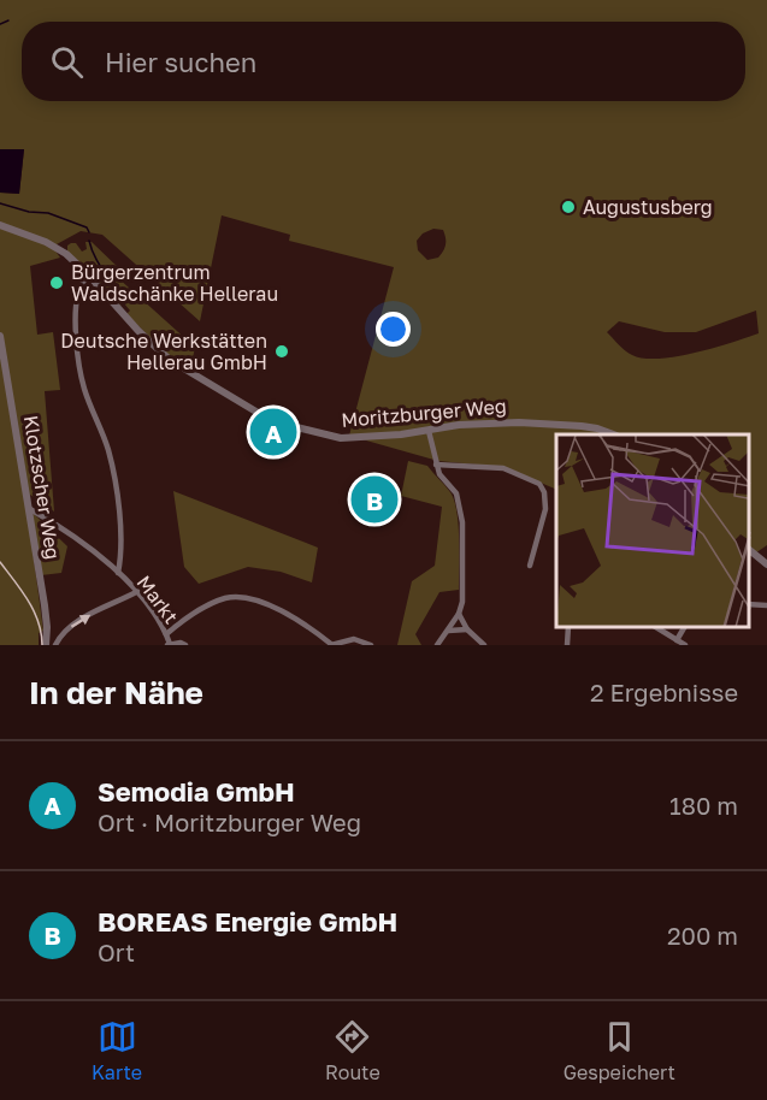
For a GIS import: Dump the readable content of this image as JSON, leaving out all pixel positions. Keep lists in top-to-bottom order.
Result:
{
  "streets": {
    "street": ["Moritzburger Weg", "Klotzscher Weg", "Markt"]
  },
  "crossings": [
    ["Klotzscher Weg", "Markt"]
  ],
  "places": ["Augustusberg", "Bürgerzentrum Waldschänke Hellerau", "Deutsche Werkstätten Hellerau GmbH"],
  "page": {
    "search": "Hier suchen",
    "pins": ["A", "B"],
    "heading": ["In der Nähe", "2 Ergebnisse"],
    "list": [
      {
        "mark": "A",
        "name": "Semodia GmbH",
        "note": "Ort · Moritzburger Weg",
        "value": "180 m"
      },
      {
        "mark": "B",
        "name": "BOREAS Energie GmbH",
        "note": "Ort",
        "value": "200 m"
      }
    ],
    "nav": ["Karte", "Route", "Gespeichert"]
  }
}
